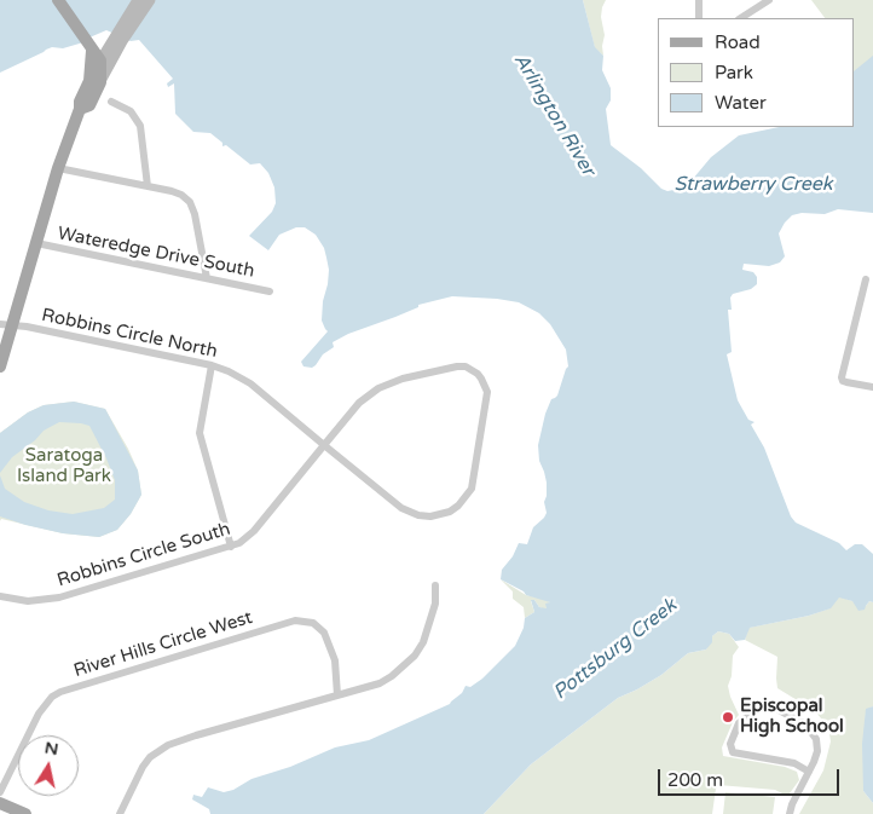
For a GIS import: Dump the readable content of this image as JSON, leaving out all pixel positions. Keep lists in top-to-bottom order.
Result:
{
  "streets": {
    "street": [
      "Wateredge Drive South",
      "Robbins Circle North",
      "Robbins Circle South",
      "River Hills Circle West"
    ]
  },
  "crossings": [
    ["Robbins Circle North", "Robbins Circle South"]
  ],
  "water": ["Arlington River", "Strawberry Creek", "Pottsburg Creek"],
  "parks": ["Saratoga Island Park"],
  "places": ["Episcopal High School"],
  "legend": ["Road", "Park", "Water"],
  "scale_bar": "200 m",
  "north": "top"
}
